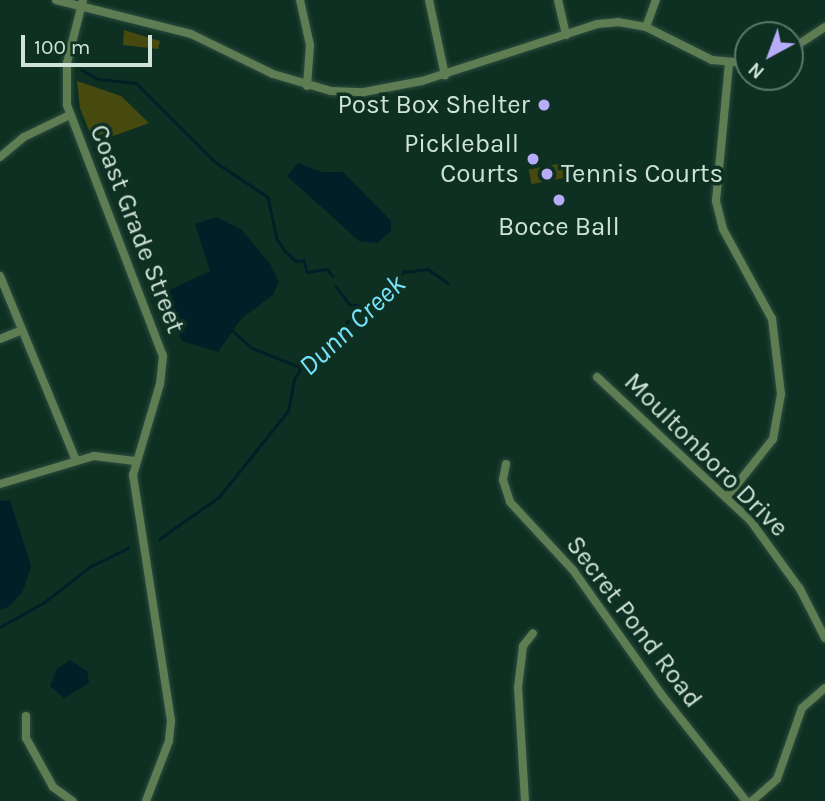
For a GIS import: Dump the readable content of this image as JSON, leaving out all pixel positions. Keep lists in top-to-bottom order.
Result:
{
  "streets": {
    "street": ["Coast Grade Street", "Moultonboro Drive", "Secret Pond Road"]
  },
  "water": ["Dunn Creek"],
  "places": [
    "Post Box Shelter",
    "Pickleball Courts",
    "Tennis Courts",
    "Bocce Ball"
  ],
  "scale_bar": "100 m",
  "north": "bottom left"
}
